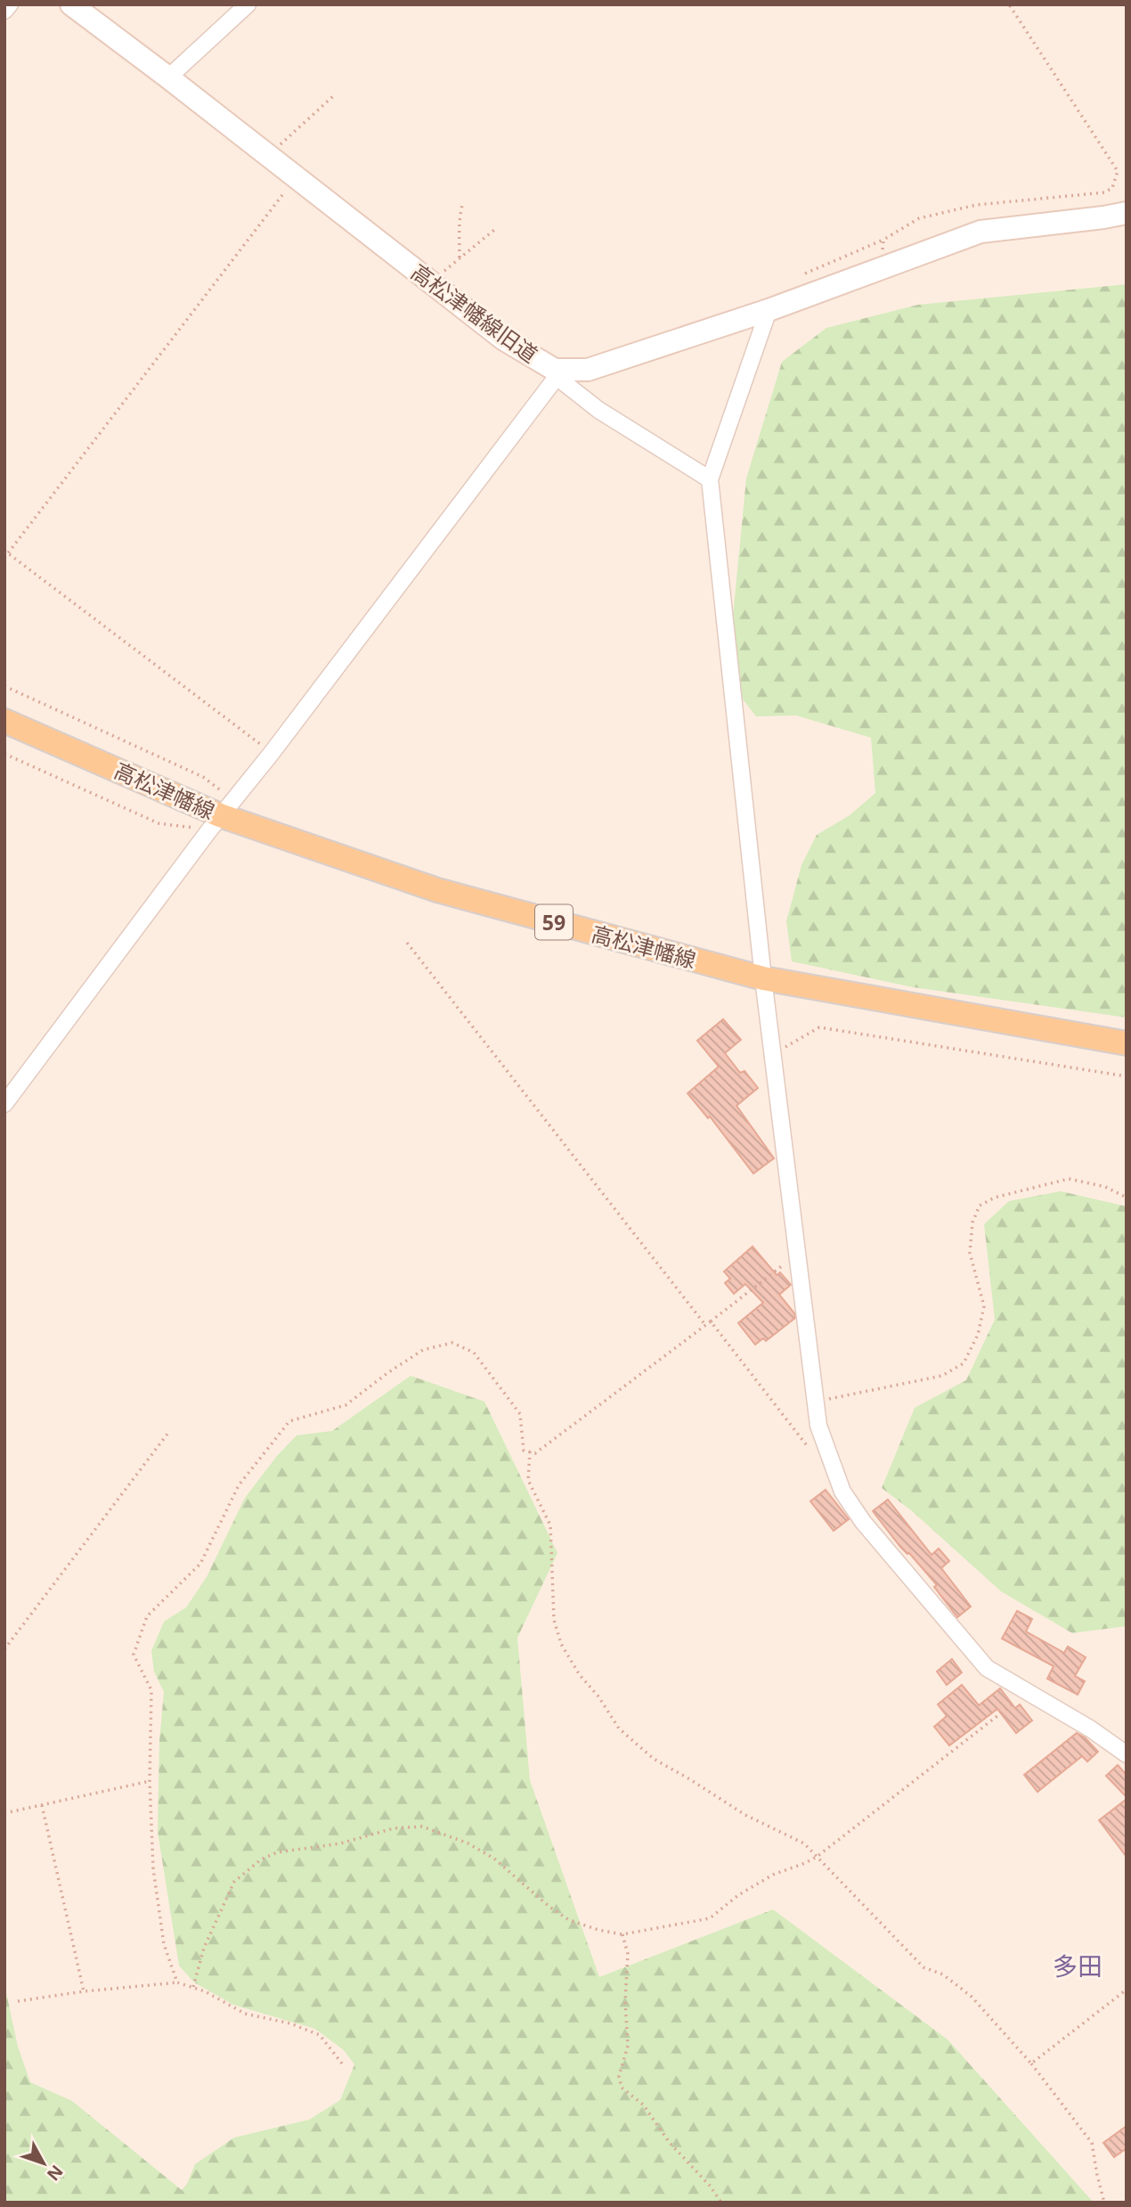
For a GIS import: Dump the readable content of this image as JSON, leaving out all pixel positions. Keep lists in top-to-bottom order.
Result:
{
  "streets": {
    "main road": ["高松津幡線", "59"],
    "street": ["高松津幡線旧道"]
  },
  "districts": ["多田"],
  "north": "bottom right"
}
